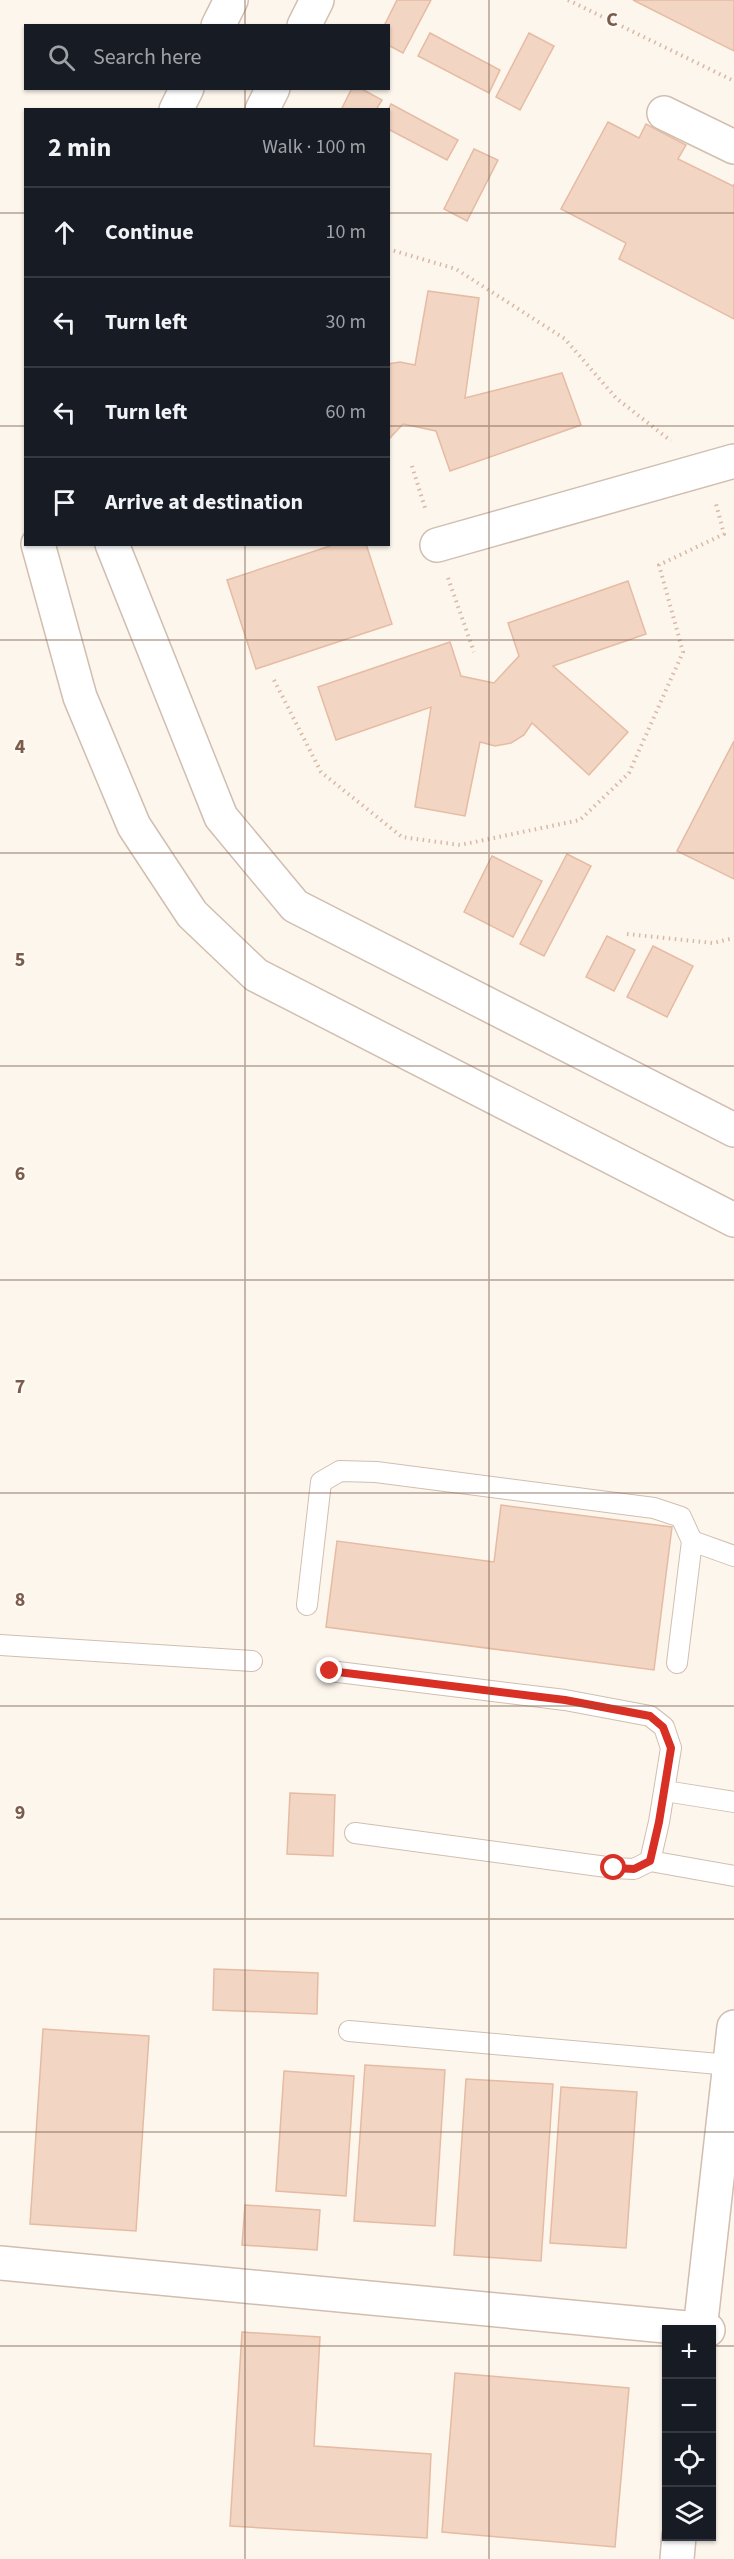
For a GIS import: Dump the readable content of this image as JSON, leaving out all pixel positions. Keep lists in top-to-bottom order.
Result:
{
  "page": {
    "search": "Search here",
    "heading": ["2 min", "Walk · 100 m"],
    "list": [
      ["Continue", "10 m"],
      ["Turn left", "30 m"],
      ["Turn left", "60 m"],
      "Arrive at destination"
    ],
    "map_buttons": ["+", "−"]
  },
  "grid": {
    "columns": ["C"],
    "rows": [
      "4",
      "5",
      "6",
      "7",
      "8",
      "9"
    ]
  }
}
